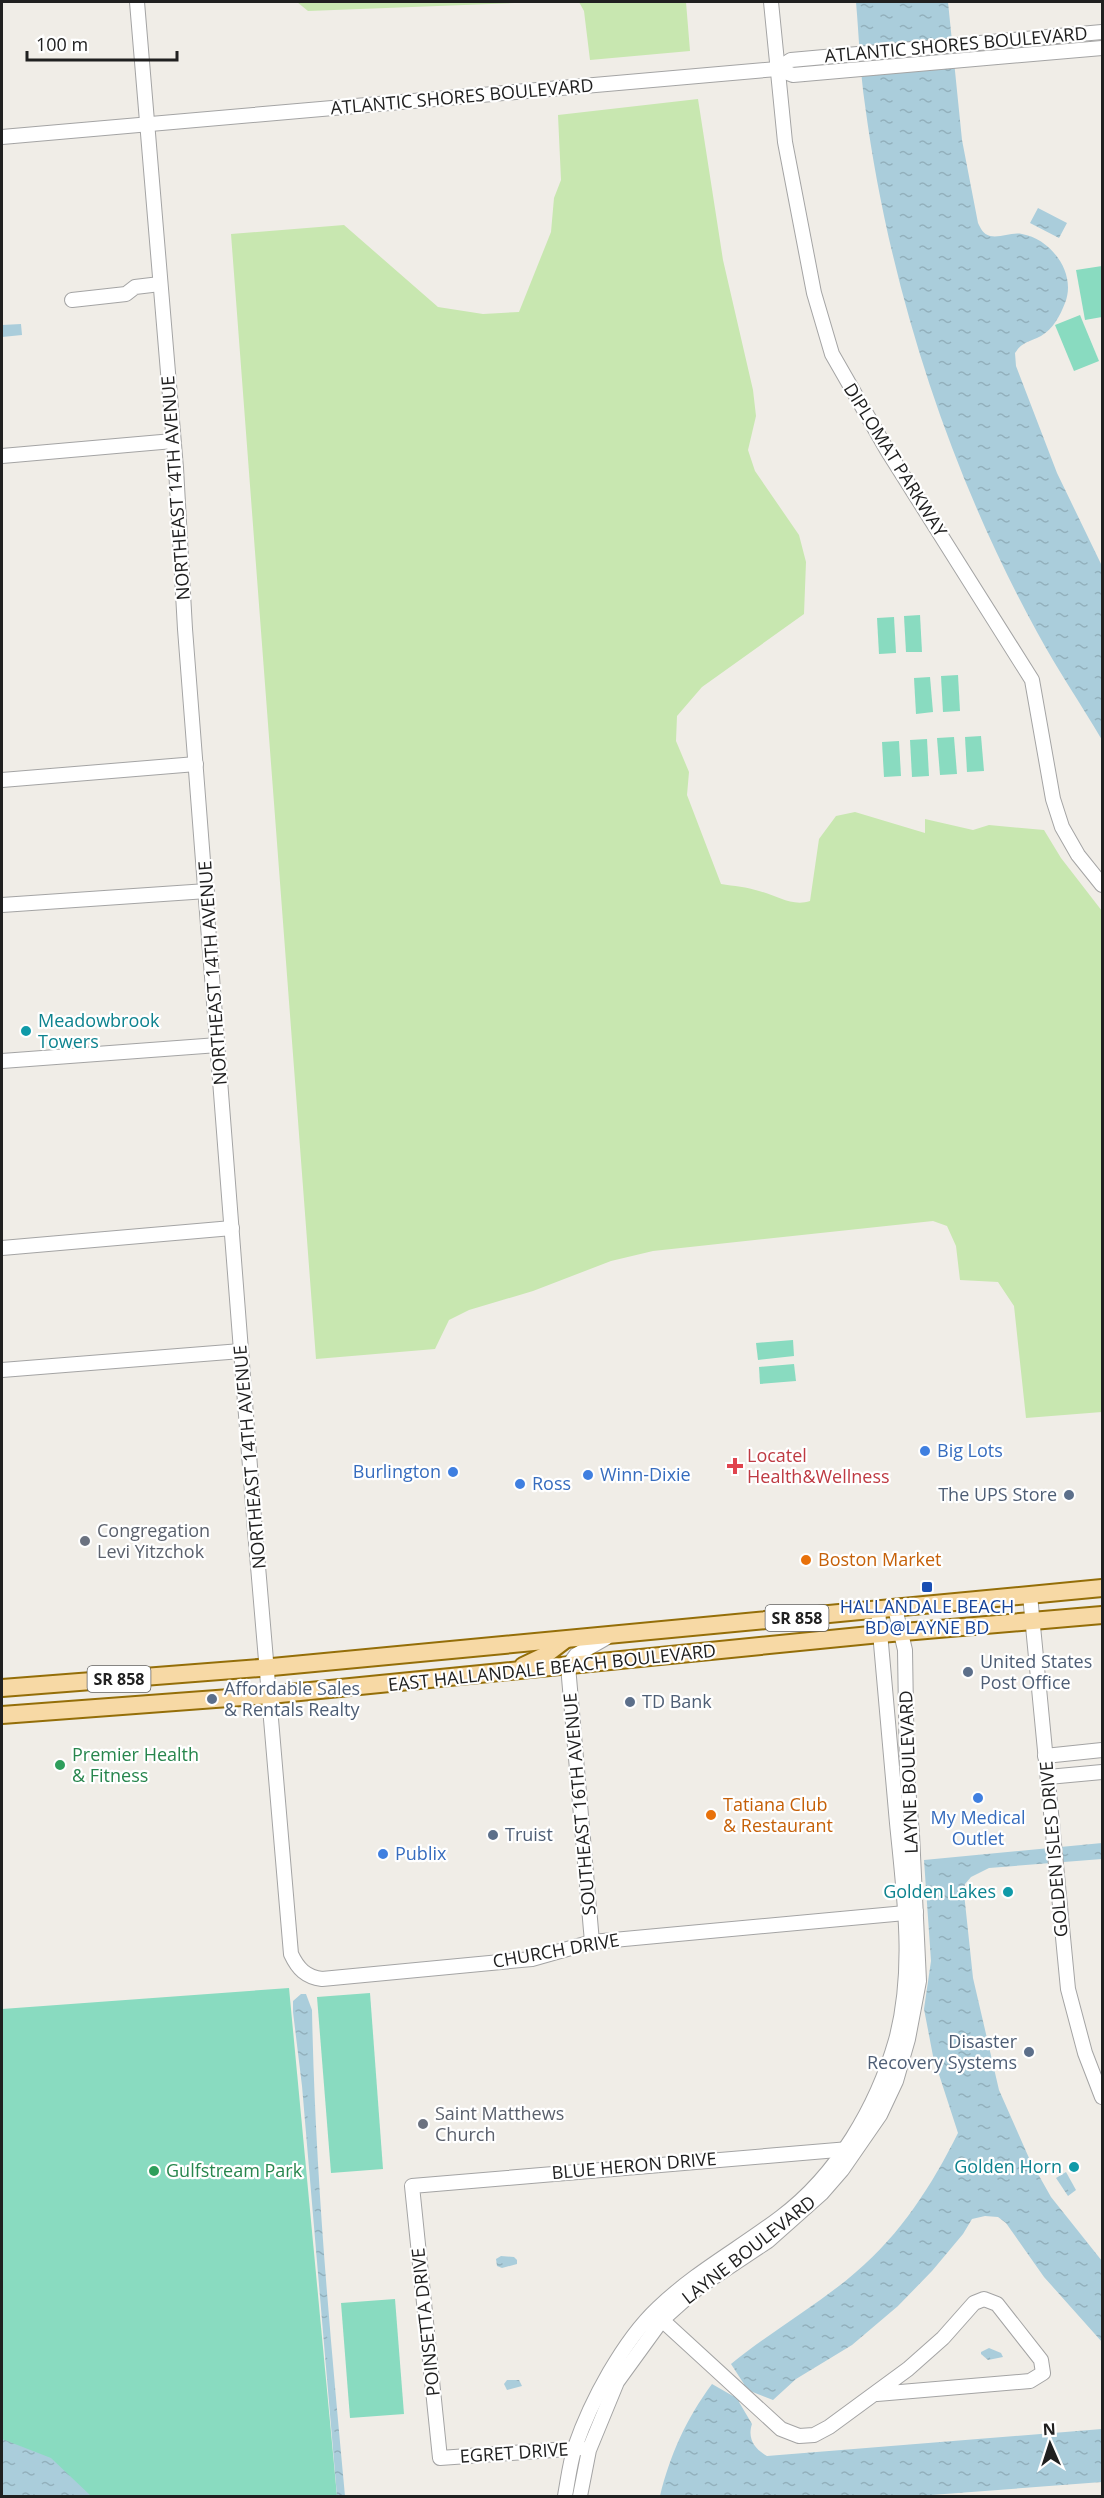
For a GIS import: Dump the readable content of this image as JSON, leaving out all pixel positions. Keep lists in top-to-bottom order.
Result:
{
  "streets": {
    "main road": ["SR 858", "EAST HALLANDALE BEACH BOULEVARD"],
    "street": [
      "ATLANTIC SHORES BOULEVARD",
      "DIPLOMAT PARKWAY",
      "NORTHEAST 14TH AVENUE",
      "LAYNE BOULEVARD",
      "SOUTHEAST 16TH AVENUE",
      "GOLDEN ISLES DRIVE",
      "CHURCH DRIVE",
      "BLUE HERON DRIVE",
      "POINSETTA DRIVE",
      "EGRET DRIVE"
    ]
  },
  "crossings": [
    ["ATLANTIC SHORES BOULEVARD", "DIPLOMAT PARKWAY"],
    ["ATLANTIC SHORES BOULEVARD", "NORTHEAST 14TH AVENUE"],
    ["NORTHEAST 14TH AVENUE", "EAST HALLANDALE BEACH BOULEVARD"],
    ["NORTHEAST 14TH AVENUE", "CHURCH DRIVE"],
    ["EAST HALLANDALE BEACH BOULEVARD", "LAYNE BOULEVARD"],
    ["EAST HALLANDALE BEACH BOULEVARD", "SOUTHEAST 16TH AVENUE"],
    ["EAST HALLANDALE BEACH BOULEVARD", "GOLDEN ISLES DRIVE"],
    ["LAYNE BOULEVARD", "CHURCH DRIVE"],
    ["LAYNE BOULEVARD", "BLUE HERON DRIVE"],
    ["LAYNE BOULEVARD", "EGRET DRIVE"],
    ["SOUTHEAST 16TH AVENUE", "CHURCH DRIVE"],
    ["BLUE HERON DRIVE", "POINSETTA DRIVE"],
    ["POINSETTA DRIVE", "EGRET DRIVE"]
  ],
  "places": {
    "other": [
      "Meadowbrook Towers",
      "Big Lots",
      "Burlington",
      "Winn-Dixie",
      "Ross",
      "The UPS Store",
      "Congregation Levi Yitzchok",
      "Boston Market",
      "United States Post Office",
      "Affordable Sales & Rentals Realty",
      "TD Bank",
      "Premier Health & Fitness",
      "My Medical Outlet",
      "Tatiana Club & Restaurant",
      "Truist",
      "Publix",
      "Golden Lakes",
      "Disaster Recovery Systems",
      "Saint Matthews Church",
      "Golden Horn",
      "Gulfstream Park"
    ],
    "health": ["Locatel Health&Wellness"],
    "transit": ["HALLANDALE BEACH BD@LAYNE BD"]
  },
  "scale_bar": "100 m",
  "north": "top"
}
